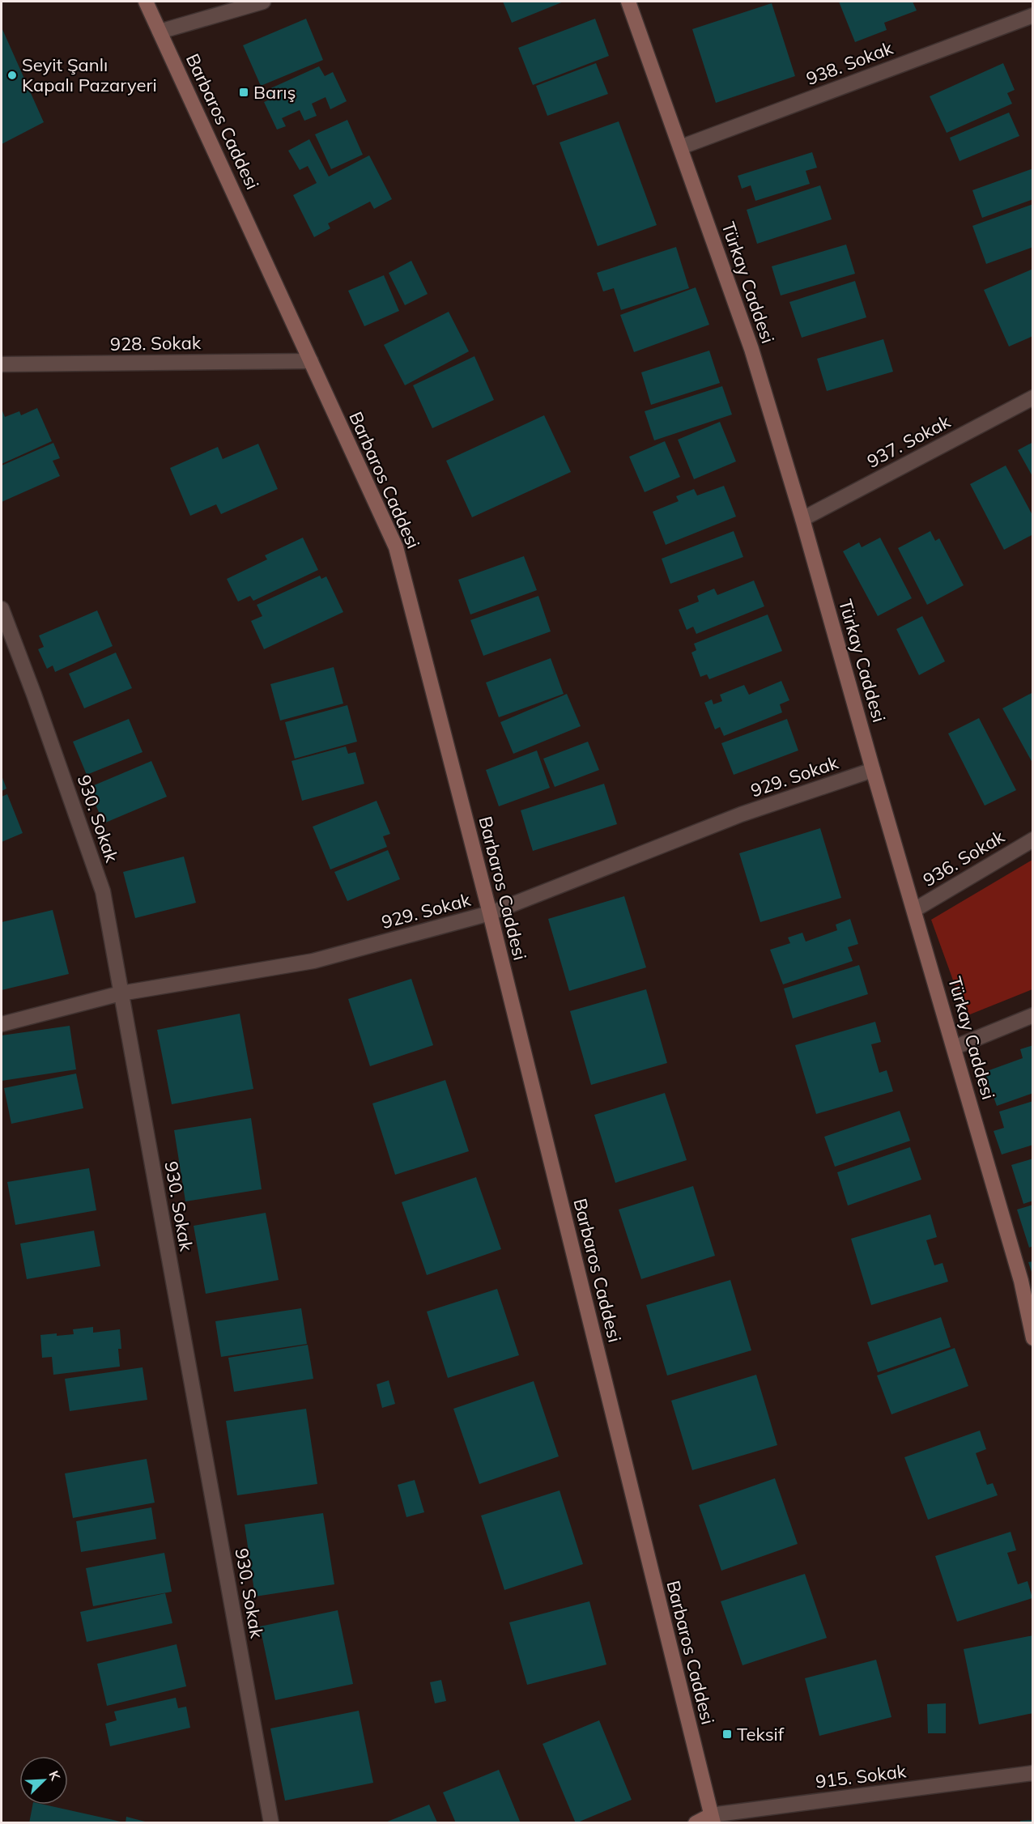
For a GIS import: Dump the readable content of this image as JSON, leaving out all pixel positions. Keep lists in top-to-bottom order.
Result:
{
  "streets": {
    "street": [
      "938. Sokak",
      "Barbaros Caddesi",
      "Türkay Caddesi",
      "928. Sokak",
      "937. Sokak",
      "929. Sokak",
      "930. Sokak",
      "936. Sokak",
      "915. Sokak"
    ]
  },
  "crossings": [
    ["938. Sokak", "Türkay Caddesi"],
    ["Barbaros Caddesi", "928. Sokak"],
    ["Barbaros Caddesi", "929. Sokak"],
    ["Barbaros Caddesi", "915. Sokak"],
    ["Türkay Caddesi", "937. Sokak"],
    ["Türkay Caddesi", "929. Sokak"],
    ["Türkay Caddesi", "936. Sokak"],
    ["929. Sokak", "930. Sokak"]
  ],
  "places": {
    "other": ["Seyit Şanlı Kapalı Pazaryeri"],
    "transit": ["Barış", "Teksif"]
  },
  "north": "top right"
}
